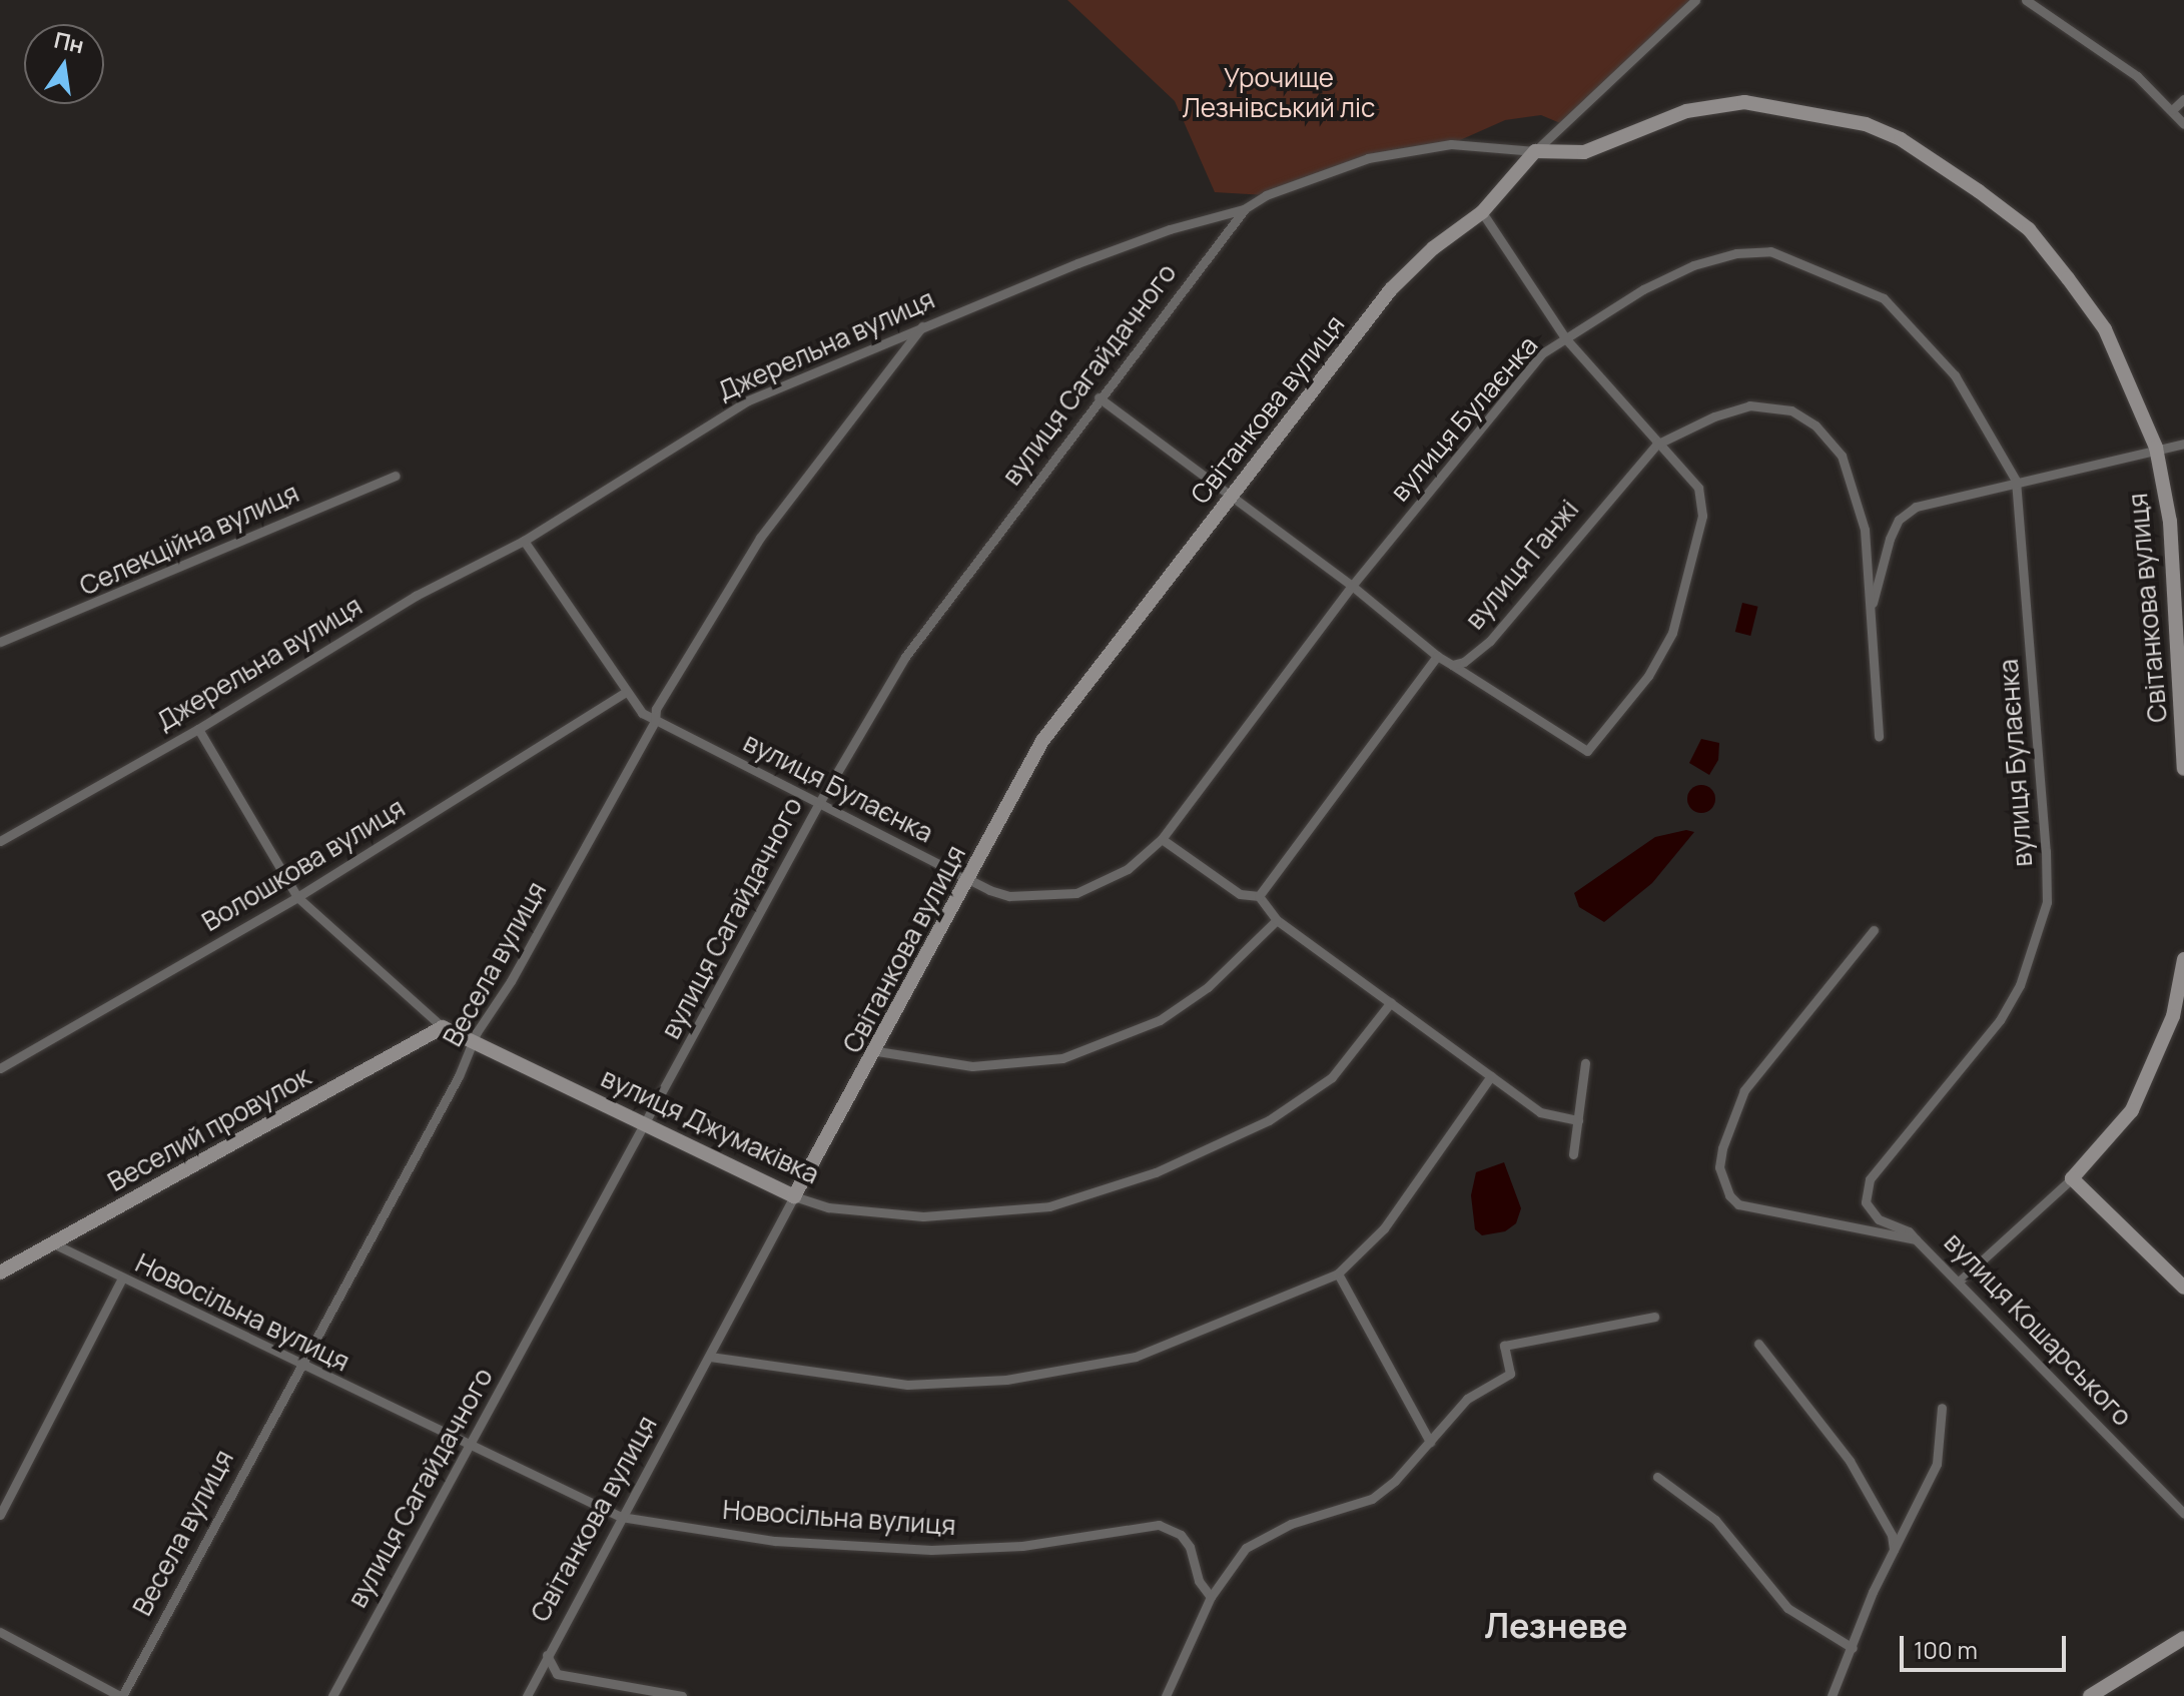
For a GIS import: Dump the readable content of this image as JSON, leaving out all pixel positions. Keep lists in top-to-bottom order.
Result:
{
  "streets": {
    "street": [
      "Джерельна вулиця",
      "вулиця Сагайдачного",
      "Світанкова вулиця",
      "вулиця Булаєнка",
      "Селекційна вулиця",
      "вулиця Ганжі",
      "Волошкова вулиця",
      "Весела вулиця",
      "вулиця Джумаківка",
      "Веселий провулок",
      "Новосільна вулиця",
      "вулиця Кошарського"
    ]
  },
  "crossings": [
    ["Джерельна вулиця", "вулиця Сагайдачного"],
    ["Джерельна вулиця", "Світанкова вулиця"],
    ["Джерельна вулиця", "вулиця Булаєнка"],
    ["Джерельна вулиця", "Весела вулиця"],
    ["Джерельна вулиця", "вулиця Джумаківка"],
    ["вулиця Сагайдачного", "вулиця Булаєнка"],
    ["вулиця Сагайдачного", "вулиця Джумаківка"],
    ["вулиця Сагайдачного", "Новосільна вулиця"],
    ["Світанкова вулиця", "вулиця Булаєнка"],
    ["Світанкова вулиця", "вулиця Джумаківка"],
    ["Світанкова вулиця", "Новосільна вулиця"],
    ["вулиця Булаєнка", "Волошкова вулиця"],
    ["вулиця Булаєнка", "Весела вулиця"],
    ["вулиця Булаєнка", "вулиця Кошарського"],
    ["Волошкова вулиця", "вулиця Джумаківка"],
    ["Весела вулиця", "вулиця Джумаківка"],
    ["Весела вулиця", "Новосільна вулиця"],
    ["вулиця Джумаківка", "Веселий провулок"],
    ["Веселий провулок", "Новосільна вулиця"]
  ],
  "districts": ["Лезневе"],
  "parks": ["Урочище Лезнівський ліс"],
  "scale_bar": "100 m",
  "north": "top"
}
